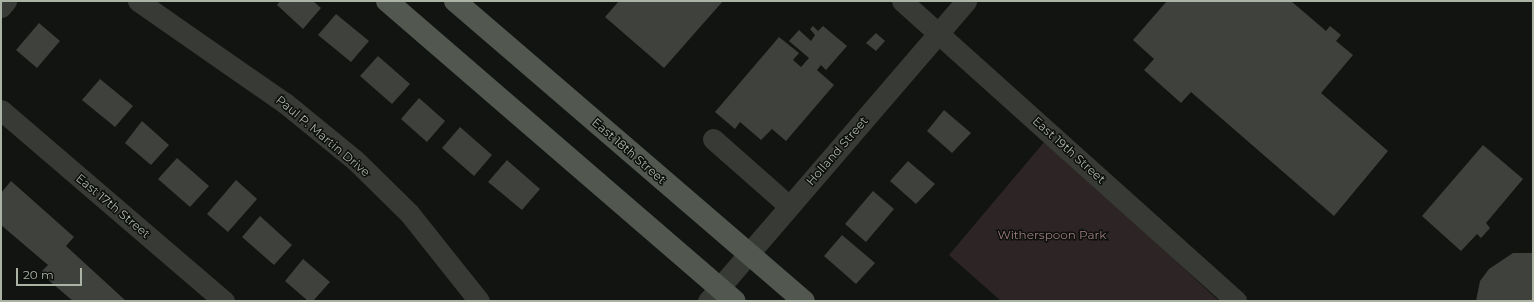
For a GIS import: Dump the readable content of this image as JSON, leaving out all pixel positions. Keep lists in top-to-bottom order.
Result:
{
  "streets": {
    "main road": ["East 18th Street"],
    "street": [
      "Paul P. Martin Drive",
      "East 19th Street",
      "Holland Street",
      "East 17th Street"
    ]
  },
  "crossings": [
    ["East 19th Street", "Holland Street"],
    ["East 18th Street", "Holland Street"]
  ],
  "parks": ["Witherspoon Park"],
  "scale_bar": "20 m"
}
